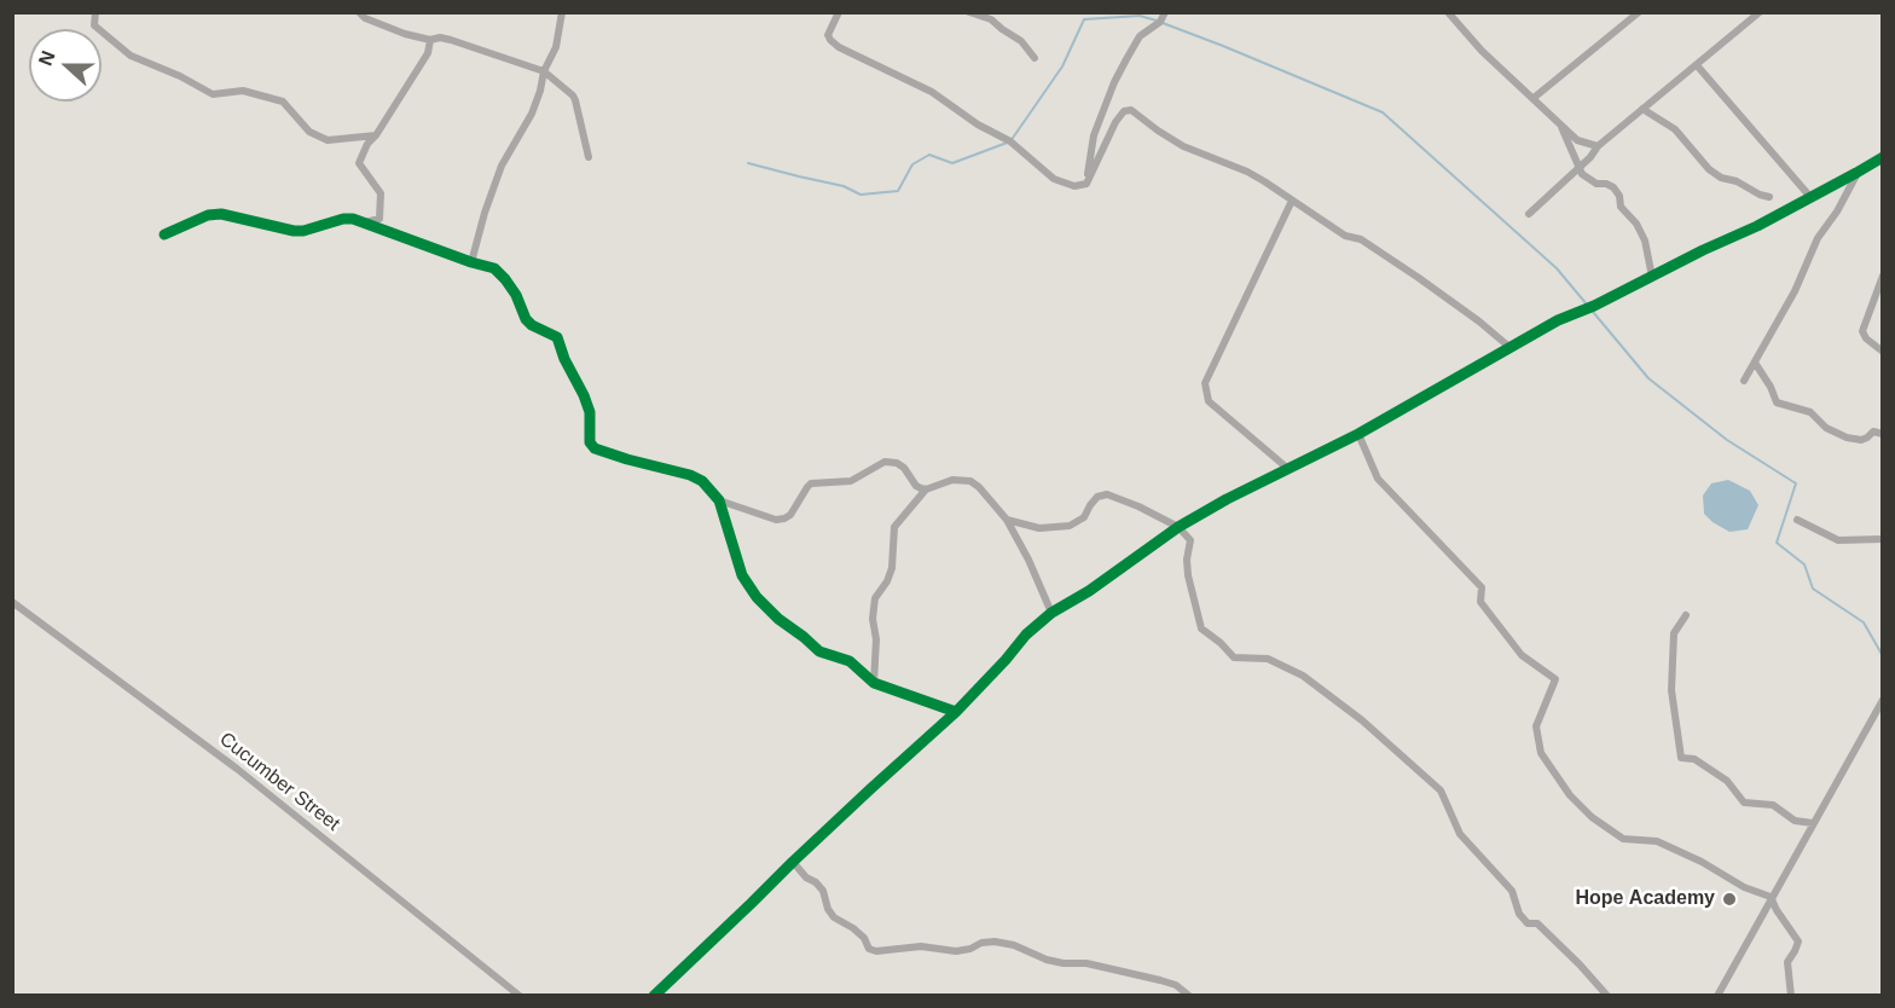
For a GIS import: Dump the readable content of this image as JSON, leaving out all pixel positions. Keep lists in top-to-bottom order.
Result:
{
  "streets": {
    "street": ["Cucumber Street"]
  },
  "places": ["Hope Academy"],
  "north": "left"
}
